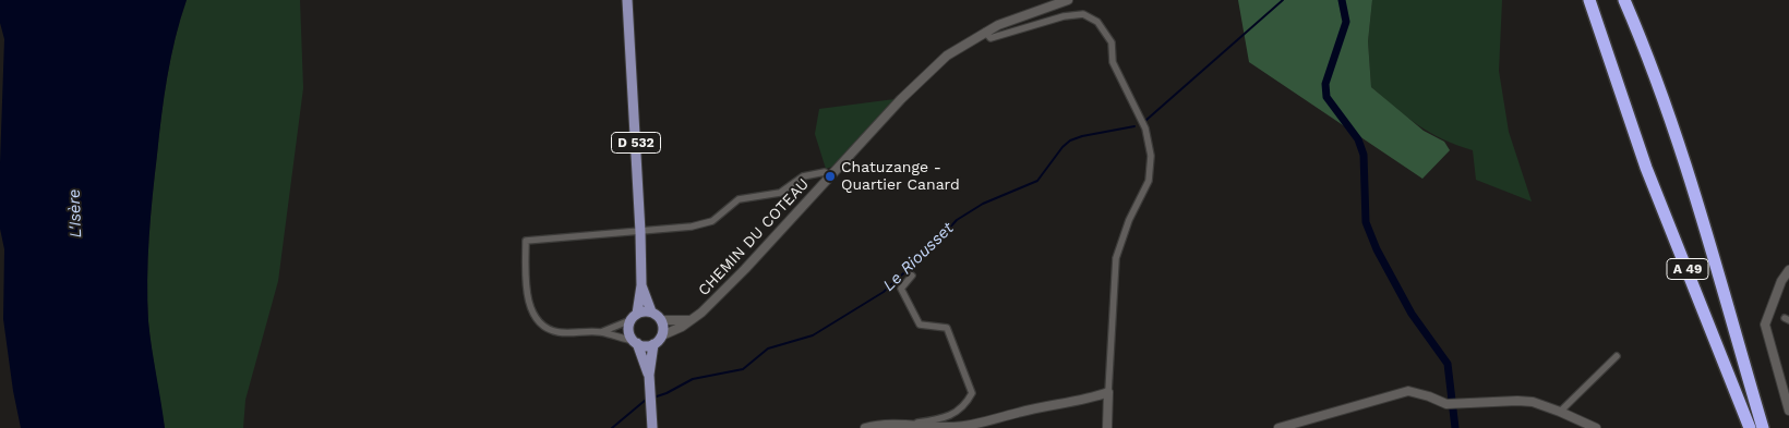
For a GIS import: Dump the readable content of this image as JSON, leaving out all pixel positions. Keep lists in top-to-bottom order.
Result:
{
  "streets": {
    "highway": ["A 49"],
    "main road": ["D 532"],
    "street": ["CHEMIN DU COTEAU"]
  },
  "crossings": [
    ["D 532", "CHEMIN DU COTEAU"]
  ],
  "water": ["L'Isère", "Le Riousset"],
  "places": ["Chatuzange - Quartier Canard"]
}
